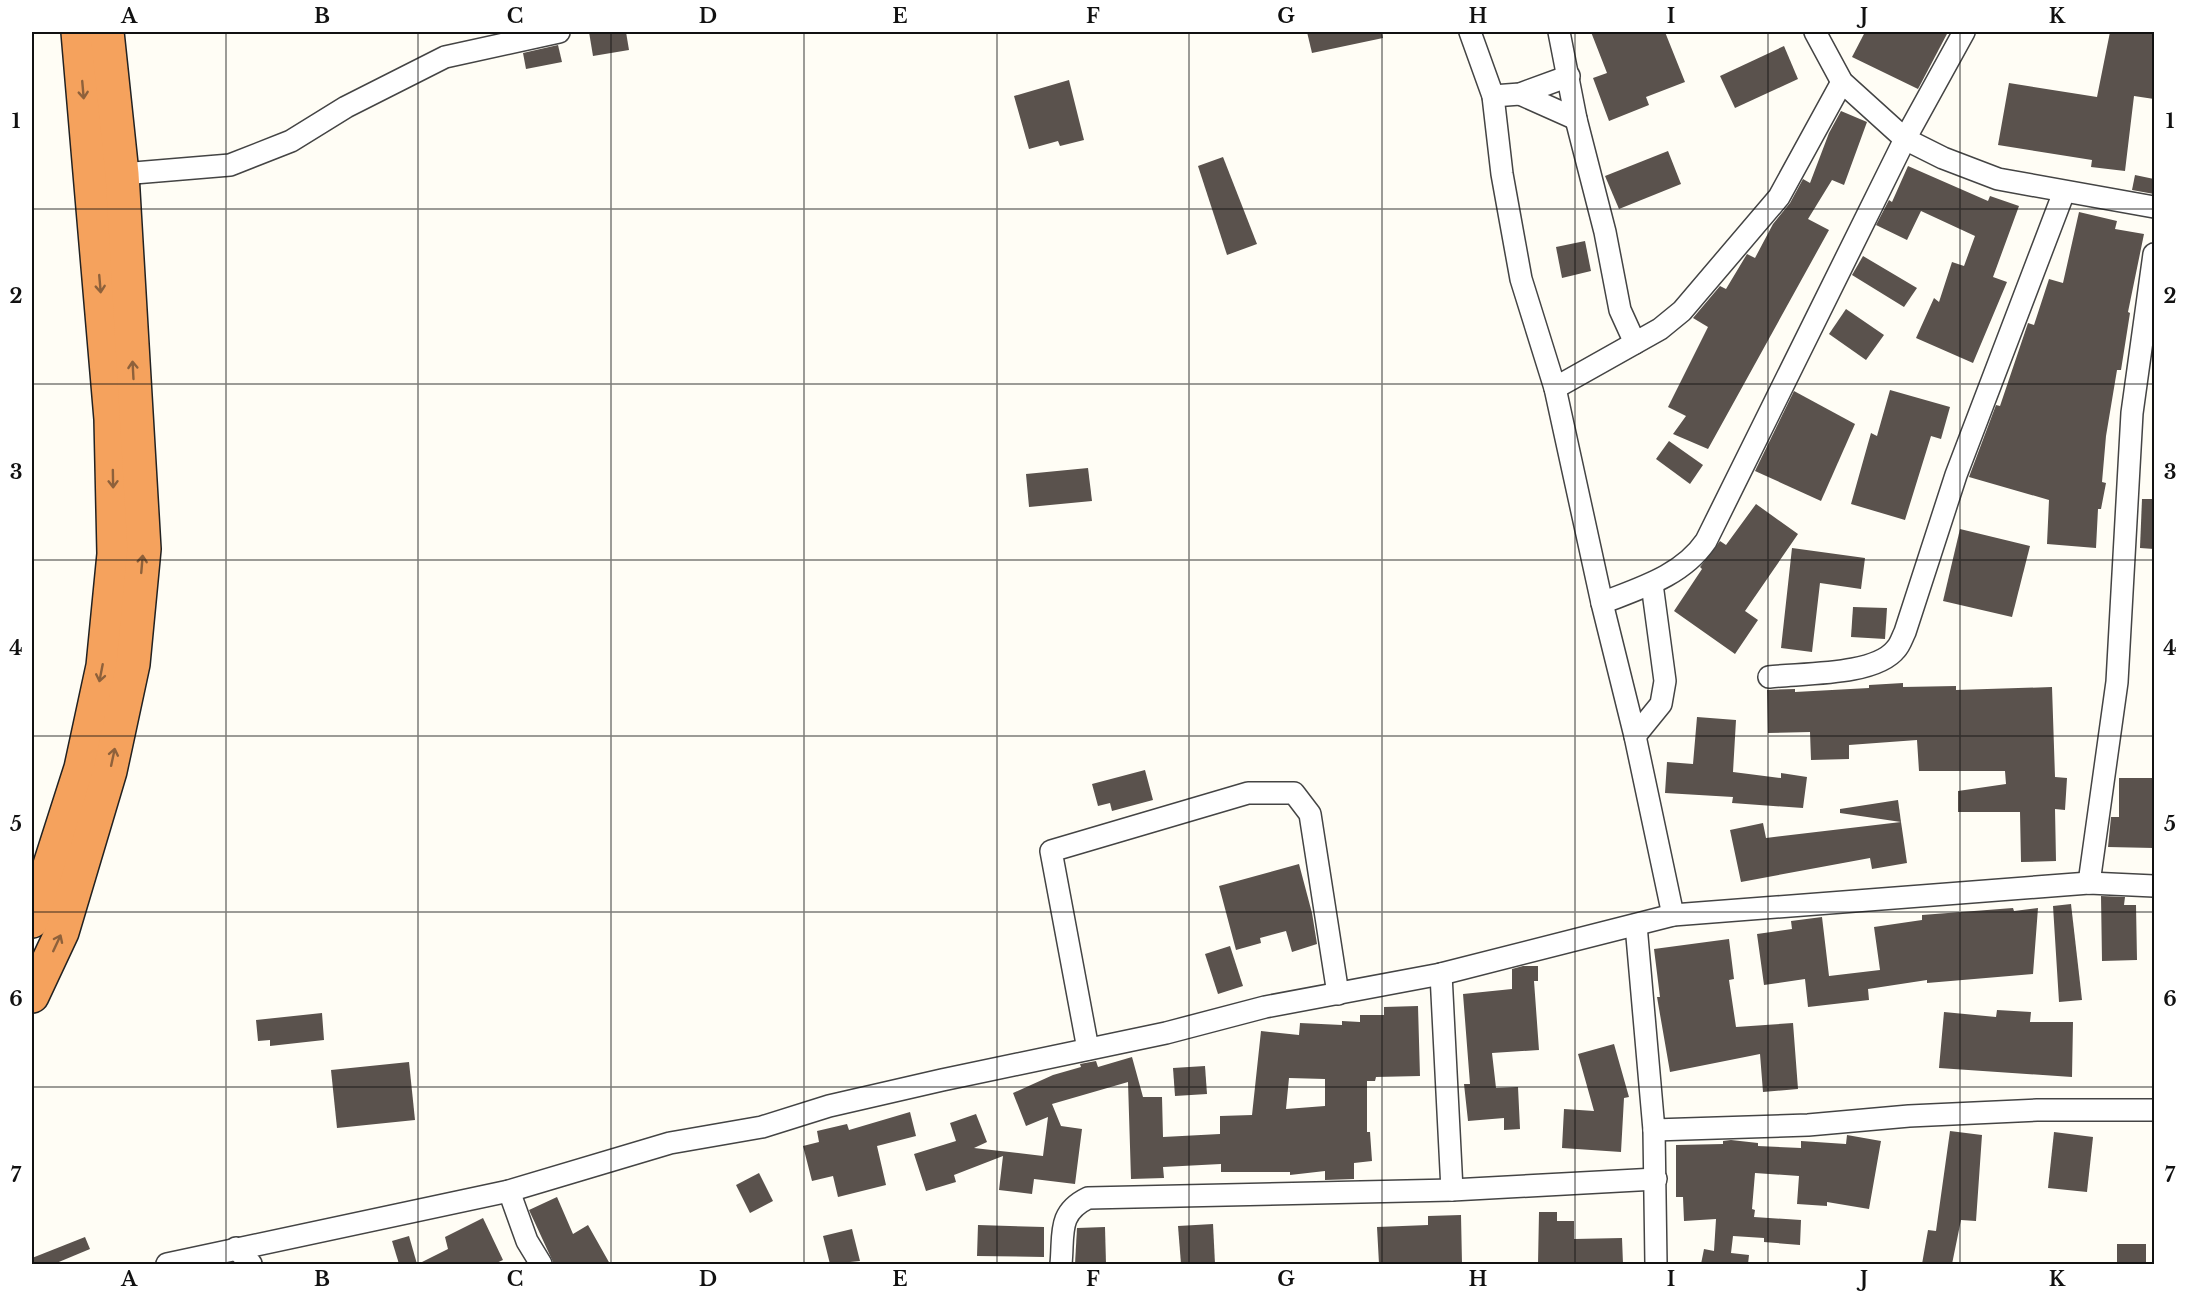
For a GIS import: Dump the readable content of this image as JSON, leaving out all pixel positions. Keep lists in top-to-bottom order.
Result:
{
  "grid": {
    "columns": [
      "A",
      "B",
      "C",
      "D",
      "E",
      "F",
      "G",
      "H",
      "I",
      "J",
      "K"
    ],
    "rows": [
      "1",
      "2",
      "3",
      "4",
      "5",
      "6",
      "7"
    ]
  }
}
